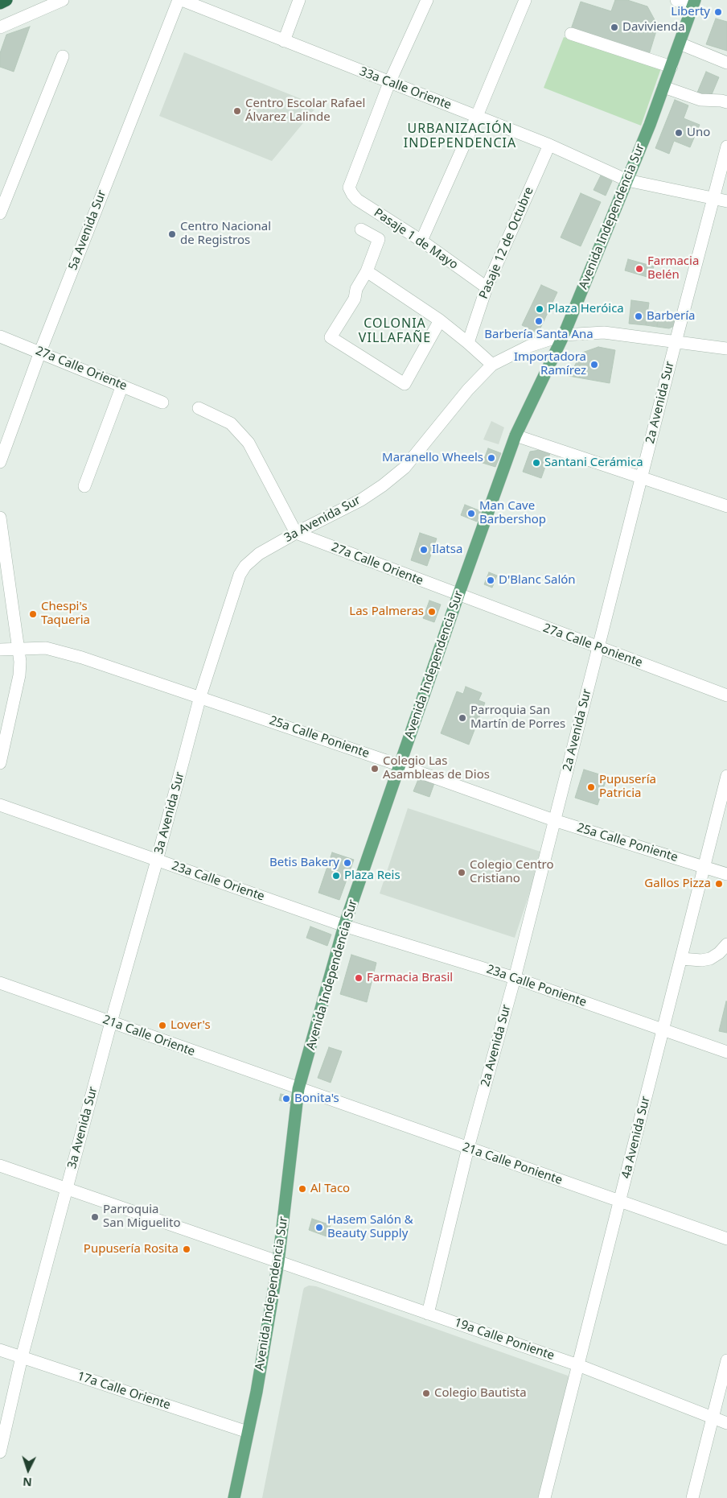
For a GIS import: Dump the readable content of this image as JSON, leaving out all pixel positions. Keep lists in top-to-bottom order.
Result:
{
  "streets": {
    "main road": ["Avenida Independencia Sur"],
    "street": [
      "33a Calle Oriente",
      "5a Avenida Sur",
      "Pasaje 1 de Mayo",
      "Pasaje 12 de Octubre",
      "27a Calle Oriente",
      "2a Avenida Sur",
      "3a Avenida Sur",
      "27a Calle Poniente",
      "25a Calle Poniente",
      "23a Calle Oriente",
      "23a Calle Poniente",
      "21a Calle Oriente",
      "4a Avenida Sur",
      "21a Calle Poniente",
      "19a Calle Poniente",
      "17a Calle Oriente"
    ]
  },
  "crossings": [
    ["33a Calle Oriente", "Avenida Independencia Sur"],
    ["33a Calle Oriente", "Pasaje 1 de Mayo"],
    ["33a Calle Oriente", "Pasaje 12 de Octubre"],
    ["33a Calle Oriente", "2a Avenida Sur"],
    ["Avenida Independencia Sur", "27a Calle Oriente"],
    ["Avenida Independencia Sur", "3a Avenida Sur"],
    ["Avenida Independencia Sur", "27a Calle Poniente"],
    ["Avenida Independencia Sur", "25a Calle Poniente"],
    ["Avenida Independencia Sur", "23a Calle Oriente"],
    ["Avenida Independencia Sur", "23a Calle Poniente"],
    ["Avenida Independencia Sur", "21a Calle Oriente"],
    ["Avenida Independencia Sur", "21a Calle Poniente"],
    ["Avenida Independencia Sur", "19a Calle Poniente"],
    ["Avenida Independencia Sur", "17a Calle Oriente"],
    ["5a Avenida Sur", "27a Calle Oriente"],
    ["Pasaje 1 de Mayo", "Pasaje 12 de Octubre"],
    ["27a Calle Oriente", "3a Avenida Sur"],
    ["27a Calle Oriente", "27a Calle Poniente"],
    ["2a Avenida Sur", "3a Avenida Sur"],
    ["2a Avenida Sur", "27a Calle Poniente"],
    ["2a Avenida Sur", "25a Calle Poniente"],
    ["2a Avenida Sur", "23a Calle Poniente"],
    ["2a Avenida Sur", "21a Calle Poniente"],
    ["2a Avenida Sur", "19a Calle Poniente"],
    ["3a Avenida Sur", "25a Calle Poniente"],
    ["3a Avenida Sur", "23a Calle Oriente"],
    ["3a Avenida Sur", "21a Calle Oriente"],
    ["3a Avenida Sur", "19a Calle Poniente"],
    ["3a Avenida Sur", "17a Calle Oriente"],
    ["25a Calle Poniente", "4a Avenida Sur"],
    ["23a Calle Oriente", "23a Calle Poniente"],
    ["23a Calle Poniente", "4a Avenida Sur"],
    ["21a Calle Oriente", "21a Calle Poniente"],
    ["4a Avenida Sur", "21a Calle Poniente"],
    ["4a Avenida Sur", "19a Calle Poniente"]
  ],
  "districts": ["URBANIZACIÓN INDEPENDENCIA", "COLONIA VILLAFAÑE"],
  "places": [
    "Liberty",
    "Davivienda",
    "Centro Escolar Rafael Álvarez Lalinde",
    "Uno",
    "Centro Nacional de Registros",
    "Farmacia Belén",
    "Plaza Heróica",
    "Barbería",
    "Barbería Santa Ana",
    "Importadora Ramírez",
    "Maranello Wheels",
    "Santani Cerámica",
    "Man Cave Barbershop",
    "Ilatsa",
    "D'Blanc Salón",
    "Las Palmeras",
    "Chespi's Taqueria",
    "Parroquia San Martín de Porres",
    "Colegio Las Asambleas de Dios",
    "Pupusería Patricia",
    "Betis Bakery",
    "Colegio Centro Cristiano",
    "Plaza Reis",
    "Gallos Pizza",
    "Farmacia Brasil",
    "Lover's",
    "Bonita's",
    "Al Taco",
    "Parroquia San Miguelito",
    "Hasem Salón & Beauty Supply",
    "Pupusería Rosita",
    "Colegio Bautista"
  ],
  "north": "bottom"
}
